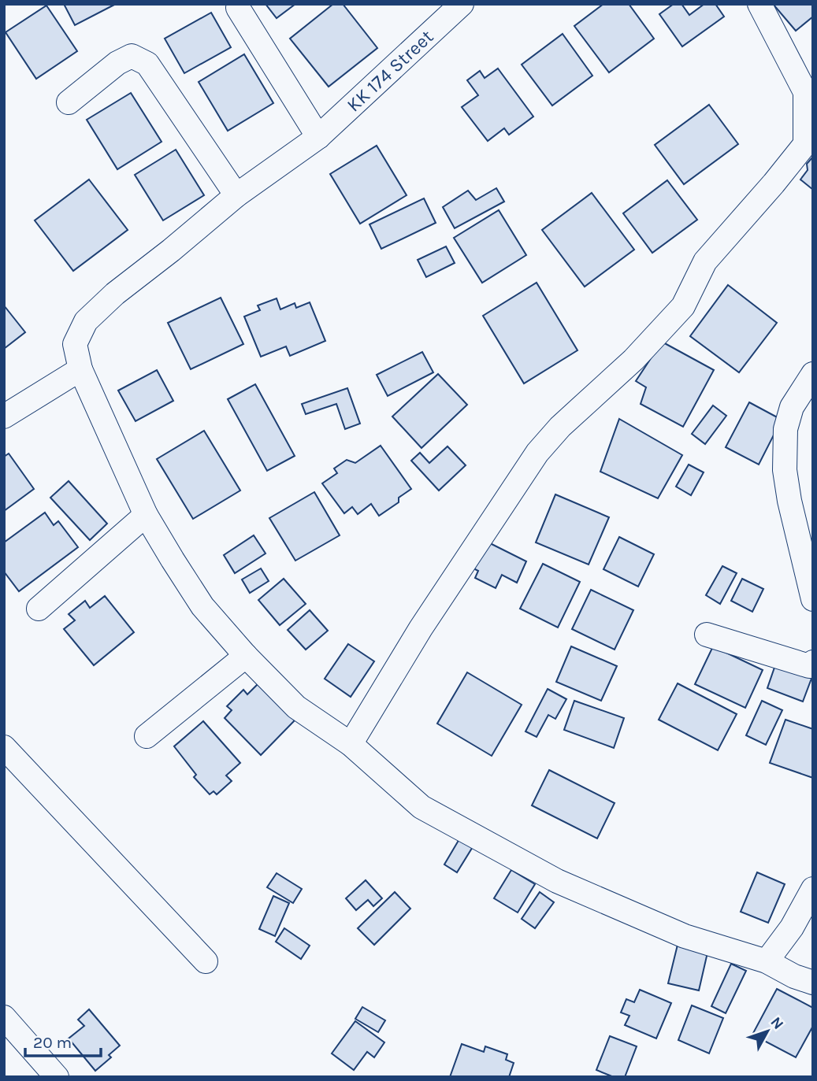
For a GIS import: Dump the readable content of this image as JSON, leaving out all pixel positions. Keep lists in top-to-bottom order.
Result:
{
  "streets": {
    "street": ["KK 174 Street"]
  },
  "scale_bar": "20 m",
  "north": "top right"
}
